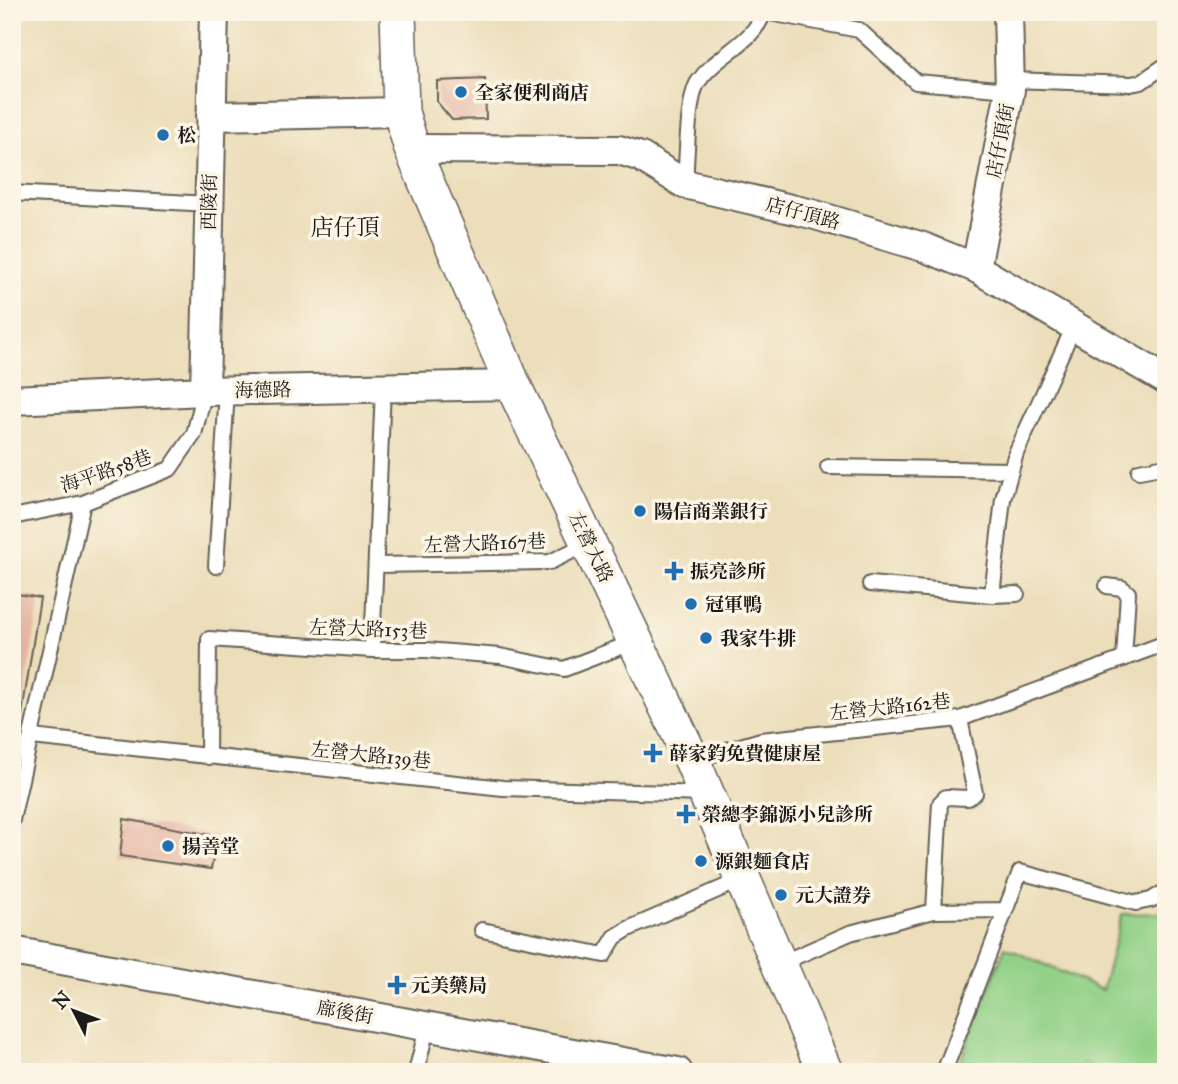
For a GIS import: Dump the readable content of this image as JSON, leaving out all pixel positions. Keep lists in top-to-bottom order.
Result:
{
  "streets": {
    "street": [
      "店仔頂街",
      "西陵街",
      "店仔頂路",
      "海德路",
      "左營大路",
      "廍後街"
    ],
    "lane": [
      "海平路58巷",
      "左營大路167巷",
      "左營大路153巷",
      "左營大路162巷",
      "左營大路139巷"
    ]
  },
  "crossings": [
    ["店仔頂街", "店仔頂路"],
    ["西陵街", "海德路"],
    ["西陵街", "海平路58巷"],
    ["店仔頂路", "左營大路"],
    ["海德路", "海平路58巷"],
    ["海德路", "左營大路"],
    ["左營大路167巷", "左營大路"],
    ["左營大路", "左營大路153巷"],
    ["左營大路", "左營大路162巷"],
    ["左營大路", "左營大路139巷"],
    ["左營大路153巷", "左營大路139巷"]
  ],
  "districts": ["店仔頂"],
  "places": {
    "other": [
      "全家便利商店",
      "松",
      "陽信商業銀行",
      "冠軍鴨",
      "我家牛排",
      "揚善堂",
      "源銀麵食店",
      "元大證券"
    ],
    "health": [
      "振亮診所",
      "薛家鈞免費健康屋",
      "榮總李錦源小兒診所",
      "元美藥局"
    ]
  },
  "north": "top left"
}
